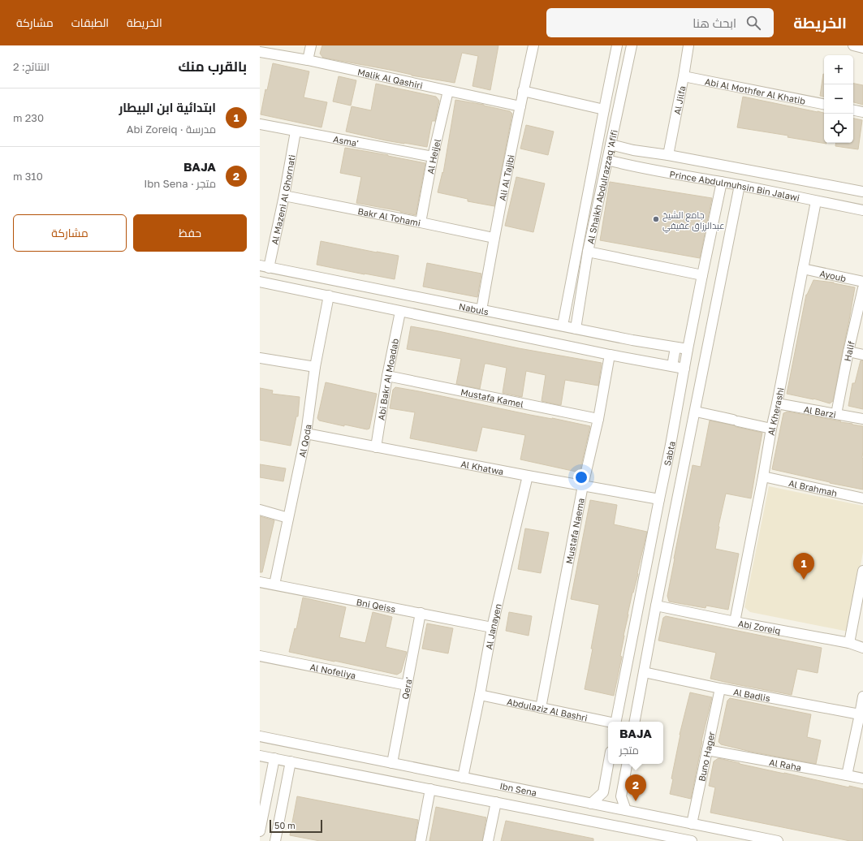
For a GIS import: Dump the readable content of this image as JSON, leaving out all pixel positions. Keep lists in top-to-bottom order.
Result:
{
  "streets": {
    "street": [
      "Malik Al Qashiri",
      "Abi Al Mothfer Al Khatib",
      "Al Jilfa",
      "Asma'",
      "Al Heijel",
      "Ali Al Tajibi",
      "Prince Abdulmuhsin Bin Jalawi",
      "Al Shaikh Abdulrazzaq 'Afifi",
      "Al Mazeni Al Ghornati",
      "Bakr Al Tohami",
      "Ayoub",
      "Nabuls",
      "Halif",
      "Abi Bakr Al Moadab",
      "Mustafa Kamel",
      "Al Barzi",
      "Al Kherashi",
      "Al Qoda",
      "Sabta",
      "Al Khatwa",
      "Al Brahmah",
      "Mustafa Naema",
      "Bni Qeiss",
      "Al Janayen",
      "Abi Zoreiq",
      "Al Nofeliya",
      "Qera'",
      "Al Badlis",
      "Abdulaziz Al Bashri",
      "Buno Hager",
      "Al Raha",
      "Ibn Sena"
    ]
  },
  "crossings": [
    ["Malik Al Qashiri", "Al Heijel"],
    ["Malik Al Qashiri", "Ali Al Tajibi"],
    ["Abi Al Mothfer Al Khatib", "Al Jilfa"],
    ["Al Jilfa", "Prince Abdulmuhsin Bin Jalawi"],
    ["Asma'", "Al Heijel"],
    ["Asma'", "Al Mazeni Al Ghornati"],
    ["Al Heijel", "Bakr Al Tohami"],
    ["Ali Al Tajibi", "Bakr Al Tohami"],
    ["Ali Al Tajibi", "Nabuls"],
    ["Prince Abdulmuhsin Bin Jalawi", "Al Shaikh Abdulrazzaq 'Afifi"],
    ["Prince Abdulmuhsin Bin Jalawi", "Al Kherashi"],
    ["Prince Abdulmuhsin Bin Jalawi", "Sabta"],
    ["Al Shaikh Abdulrazzaq 'Afifi", "Nabuls"],
    ["Al Mazeni Al Ghornati", "Bakr Al Tohami"],
    ["Al Mazeni Al Ghornati", "Nabuls"],
    ["Ayoub", "Al Kherashi"],
    ["Nabuls", "Abi Bakr Al Moadab"],
    ["Nabuls", "Al Qoda"],
    ["Nabuls", "Sabta"],
    ["Nabuls", "Mustafa Naema"],
    ["Halif", "Al Barzi"],
    ["Abi Bakr Al Moadab", "Mustafa Kamel"],
    ["Abi Bakr Al Moadab", "Al Khatwa"],
    ["Mustafa Kamel", "Mustafa Naema"],
    ["Al Barzi", "Al Kherashi"],
    ["Al Kherashi", "Al Brahmah"],
    ["Al Kherashi", "Abi Zoreiq"],
    ["Al Qoda", "Al Khatwa"],
    ["Al Qoda", "Bni Qeiss"],
    ["Sabta", "Al Khatwa"],
    ["Sabta", "Abi Zoreiq"],
    ["Sabta", "Al Badlis"],
    ["Al Khatwa", "Mustafa Naema"],
    ["Al Khatwa", "Al Janayen"],
    ["Mustafa Naema", "Abdulaziz Al Bashri"],
    ["Bni Qeiss", "Al Janayen"],
    ["Bni Qeiss", "Qera'"],
    ["Al Janayen", "Abdulaziz Al Bashri"],
    ["Al Janayen", "Ibn Sena"],
    ["Al Nofeliya", "Qera'"],
    ["Qera'", "Ibn Sena"],
    ["Al Badlis", "Buno Hager"],
    ["Buno Hager", "Al Raha"],
    ["Buno Hager", "Ibn Sena"]
  ],
  "places": ["جامع الشيخ عبدالرزاق عفيفي"],
  "scale_bar": "50 m",
  "page": {
    "header": "الخريطة",
    "search": "ابحث هنا",
    "nav": ["الخريطة", "الطبقات", "مشاركة"],
    "heading": ["بالقرب منك", "النتائج: 2"],
    "map_buttons": ["+", "−"],
    "list": [
      {
        "mark": "1",
        "name": "ابتدائية ابن البيطار",
        "note": "مدرسة · Abi Zoreiq",
        "value": "230 m"
      },
      {
        "mark": "2",
        "name": "BAJA",
        "note": "متجر · Ibn Sena",
        "value": "310 m"
      }
    ],
    "buttons": ["حفظ", "مشاركة"],
    "pins": ["1", "2"],
    "popup": ["BAJA", "متجر"],
    "scale": "50 m"
  }
}
